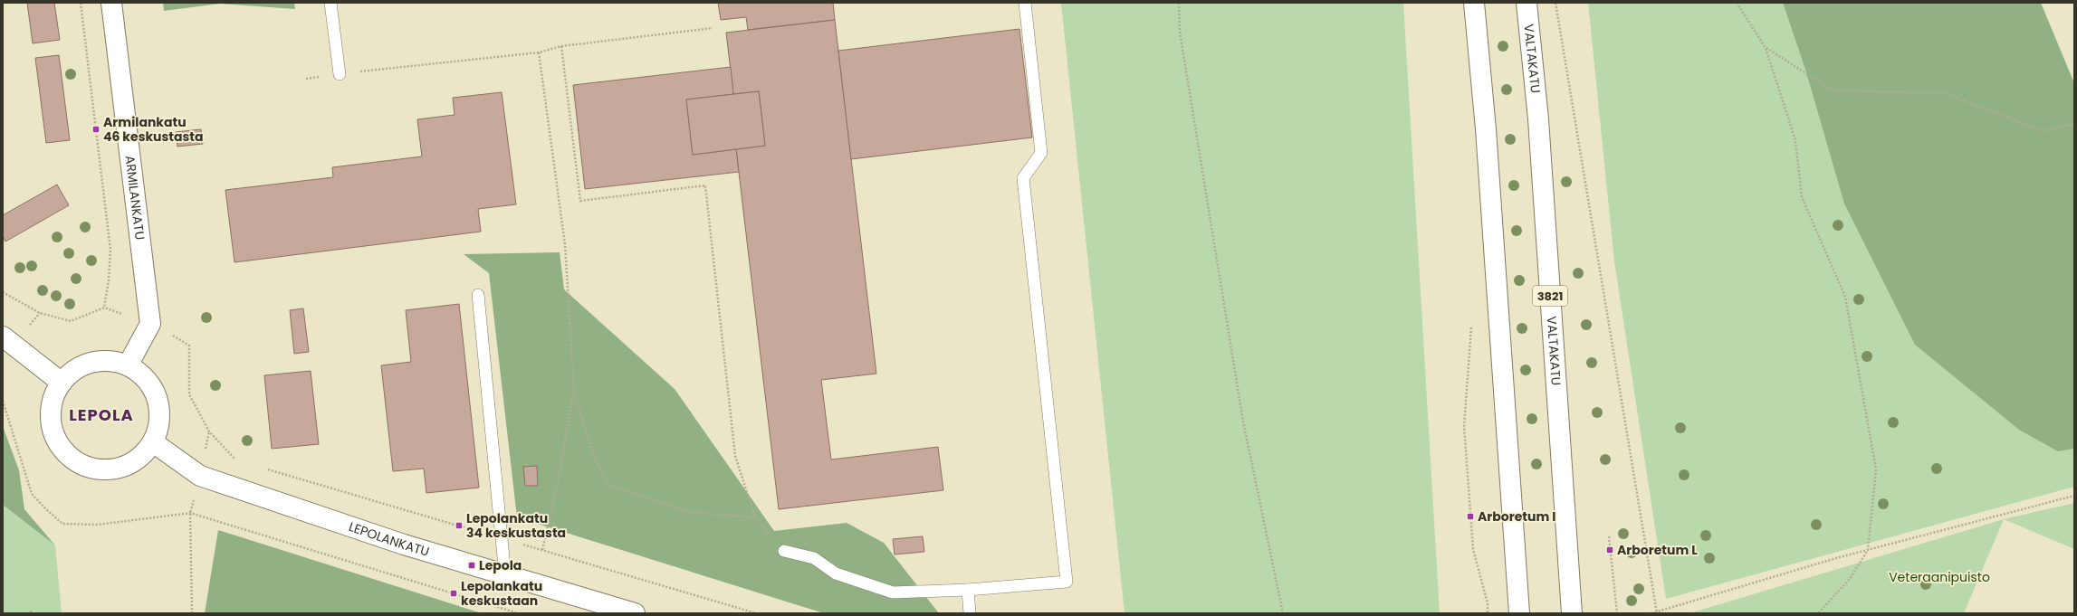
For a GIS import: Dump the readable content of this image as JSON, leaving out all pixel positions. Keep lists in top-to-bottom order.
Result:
{
  "streets": {
    "main road": [
      "VALTAKATU",
      "ARMILANKATU",
      "3821",
      "LEPOLANKATU"
    ]
  },
  "districts": ["LEPOLA"],
  "parks": ["Veteraanipuisto"],
  "places": {
    "transit": [
      "Armilankatu 46 keskustasta",
      "Arboretum I",
      "Lepolankatu 34 keskustasta",
      "Arboretum L",
      "Lepola",
      "Lepolankatu keskustaan"
    ]
  }
}
